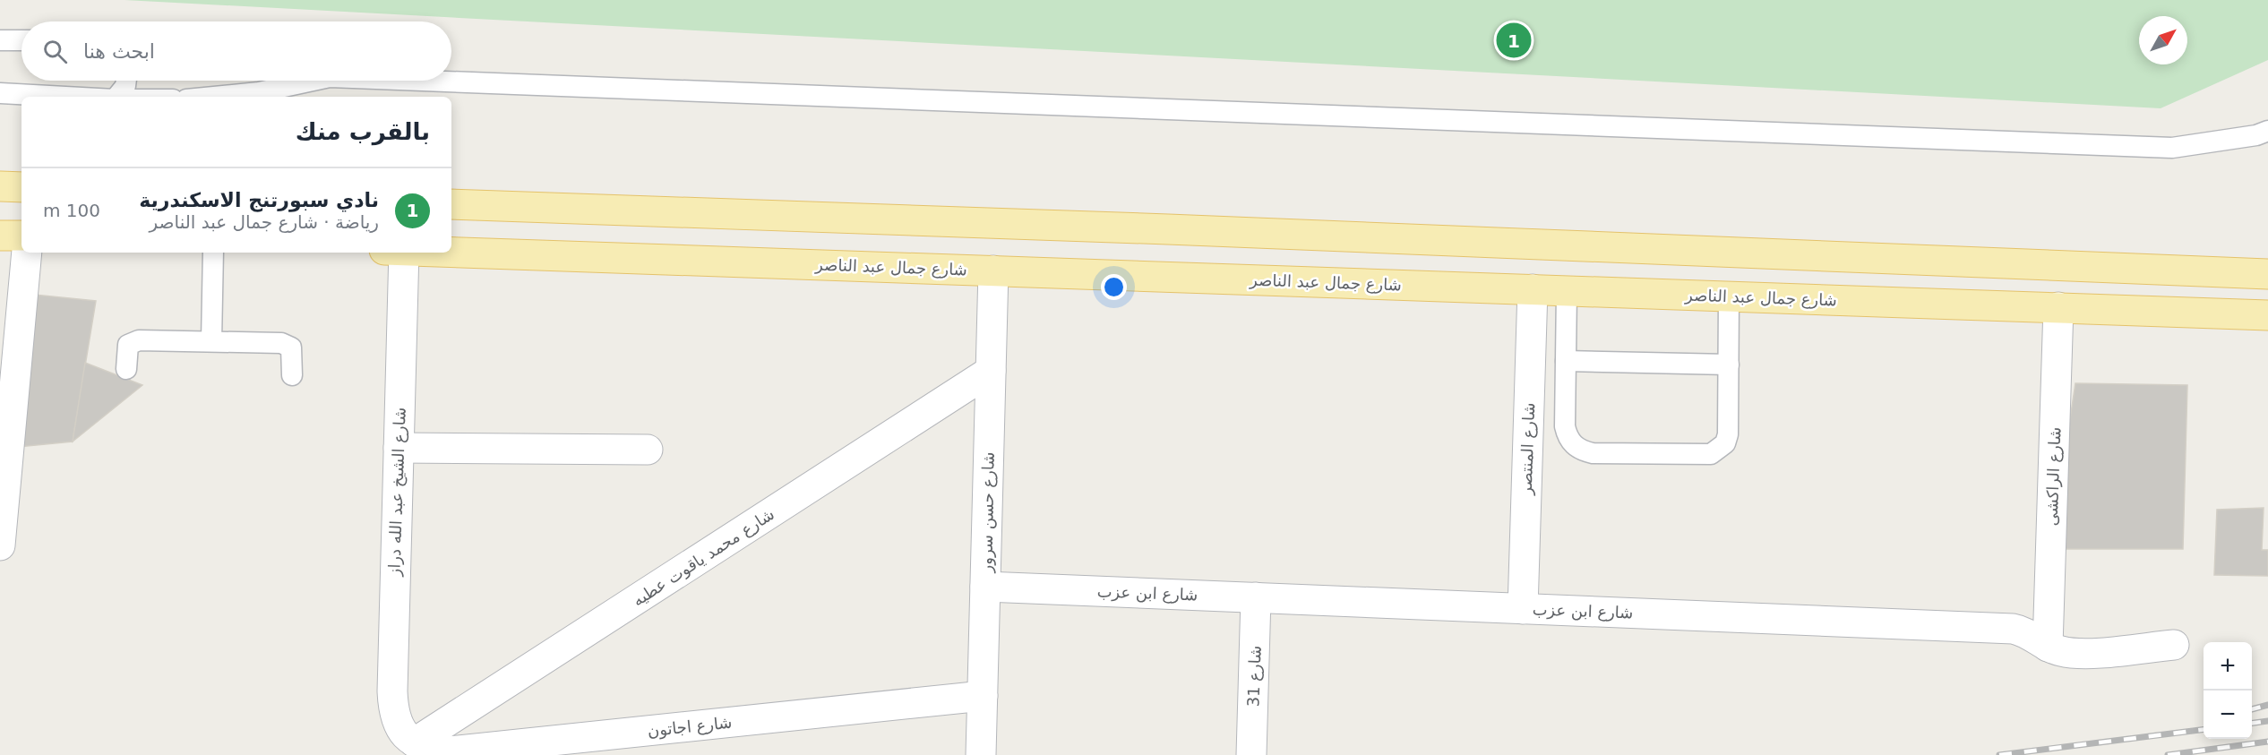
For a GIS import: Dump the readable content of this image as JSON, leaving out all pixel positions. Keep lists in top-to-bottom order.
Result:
{
  "streets": {
    "main road": ["شارع جمال عبد الناصر"],
    "street": [
      "شارع المنتصر",
      "شارع الراكشى",
      "شارع الشيخ عبد الله دراز",
      "شارع حسن سرور",
      "شارع محمد ياقوت عطيه",
      "شارع ابن عزب",
      "شارع 31",
      "شارع اجاتون"
    ]
  },
  "crossings": [
    ["شارع جمال عبد الناصر", "شارع المنتصر"],
    ["شارع جمال عبد الناصر", "شارع الراكشى"],
    ["شارع جمال عبد الناصر", "شارع حسن سرور"],
    ["شارع المنتصر", "شارع ابن عزب"],
    ["شارع الراكشى", "شارع ابن عزب"],
    ["شارع الشيخ عبد الله دراز", "شارع محمد ياقوت عطيه"],
    ["شارع الشيخ عبد الله دراز", "شارع اجاتون"],
    ["شارع حسن سرور", "شارع محمد ياقوت عطيه"],
    ["شارع حسن سرور", "شارع ابن عزب"],
    ["شارع حسن سرور", "شارع اجاتون"],
    ["شارع محمد ياقوت عطيه", "شارع اجاتون"],
    ["شارع ابن عزب", "شارع 31"]
  ],
  "north": "top right",
  "page": {
    "pins": "1",
    "search": "ابحث هنا",
    "heading": "بالقرب منك",
    "list": [
      {
        "mark": "1",
        "name": "نادي سبورتنج الاسكندرية",
        "note": "رياضة · شارع جمال عبد الناصر",
        "value": "100 m"
      }
    ],
    "map_buttons": ["+", "−"]
  }
}
